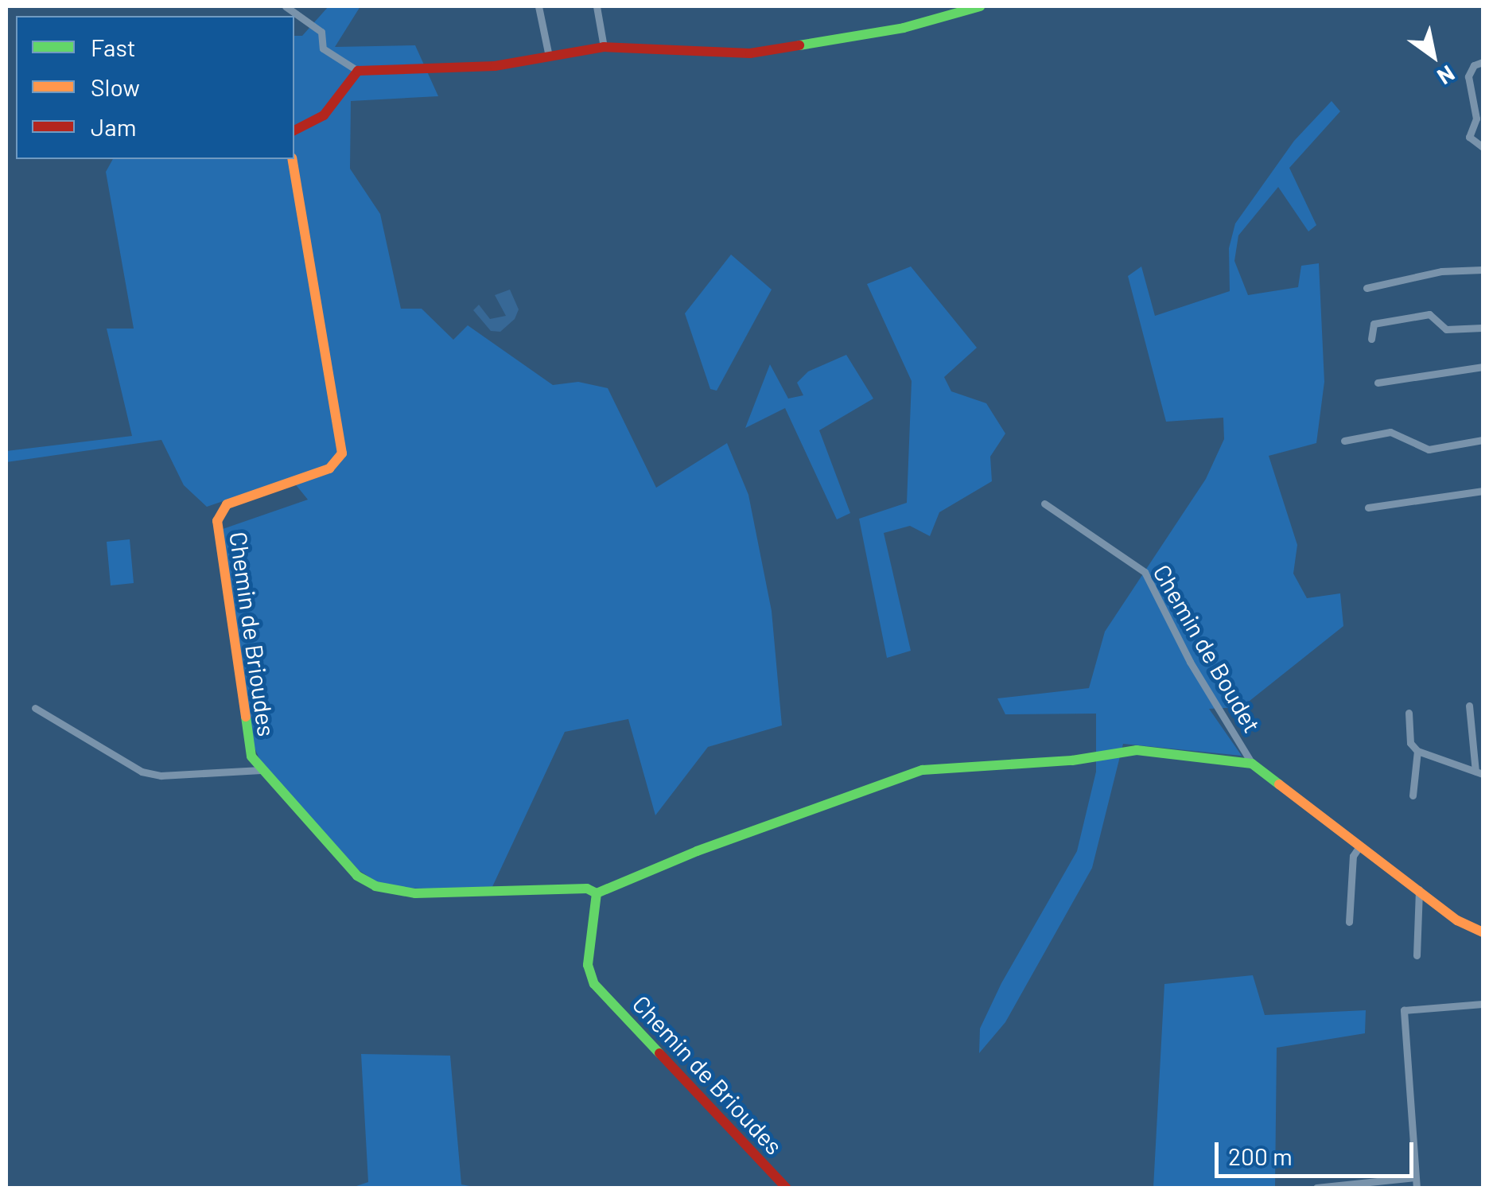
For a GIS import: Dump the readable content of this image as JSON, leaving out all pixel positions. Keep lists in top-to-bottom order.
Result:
{
  "streets": {
    "street": ["Chemin de Brioudes", "Chemin de Boudet"]
  },
  "legend": ["Fast", "Slow", "Jam"],
  "scale_bar": "200 m",
  "north": "bottom right"
}
